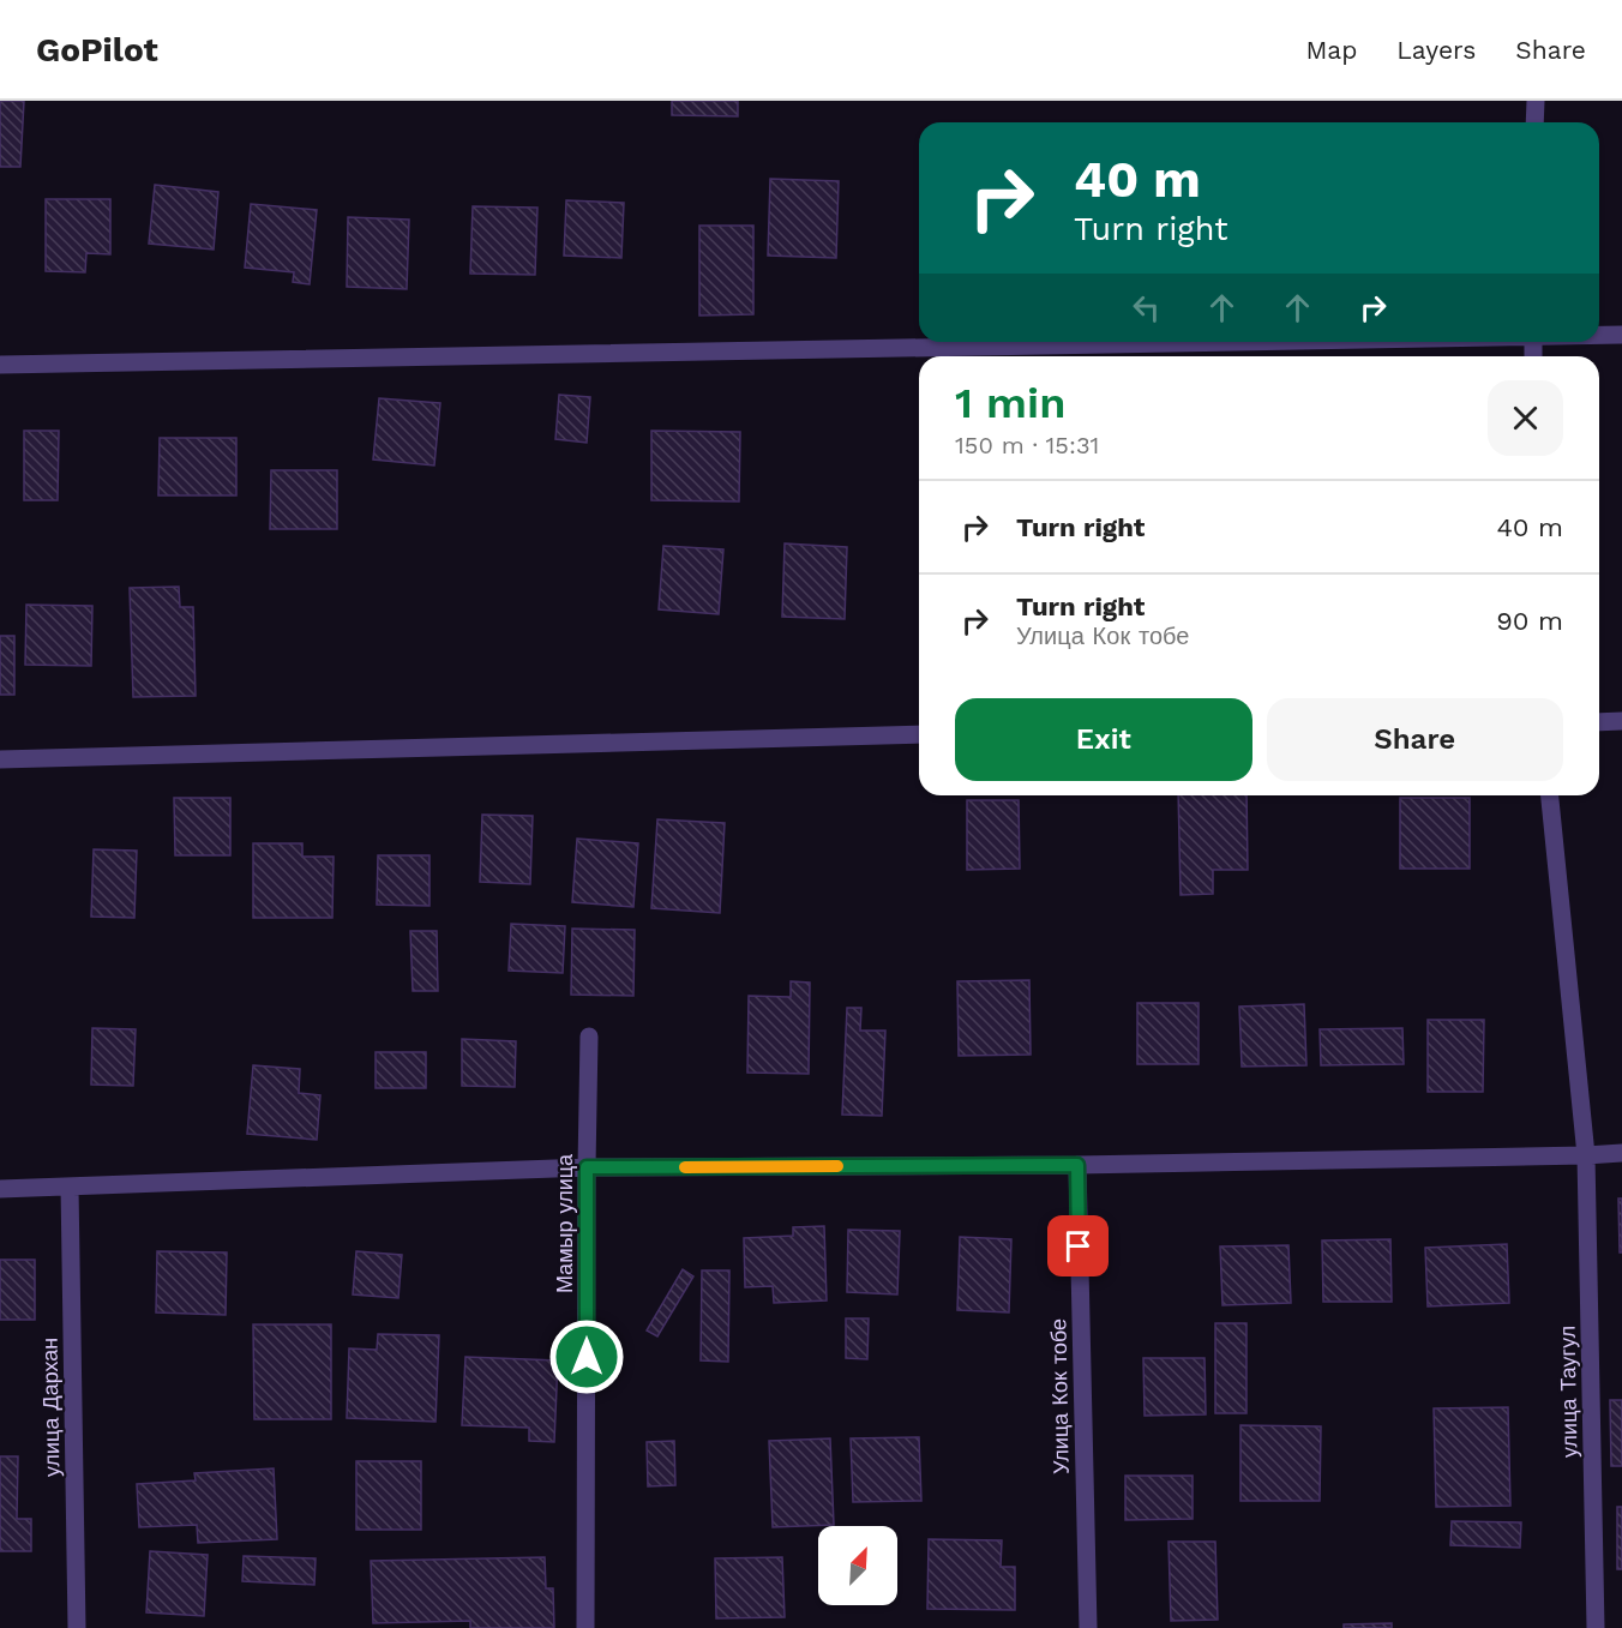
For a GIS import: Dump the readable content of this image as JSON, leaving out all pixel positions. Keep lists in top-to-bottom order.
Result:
{
  "streets": {
    "street": [
      "Мамыр улица",
      "улица Таугул",
      "Улица Кок тобе",
      "улица Дархан"
    ]
  },
  "north": "top right",
  "page": {
    "header": "GoPilot",
    "nav": ["Map", "Layers", "Share"],
    "turn": ["40 m", "Turn right"],
    "heading": ["1 min", "150 m · 15:31"],
    "list": [
      {
        "name": "Turn right",
        "value": "40 m"
      },
      {
        "name": "Turn right",
        "note": "Улица Кок тобе",
        "value": "90 m"
      }
    ],
    "buttons": ["Exit", "Share"]
  }
}
